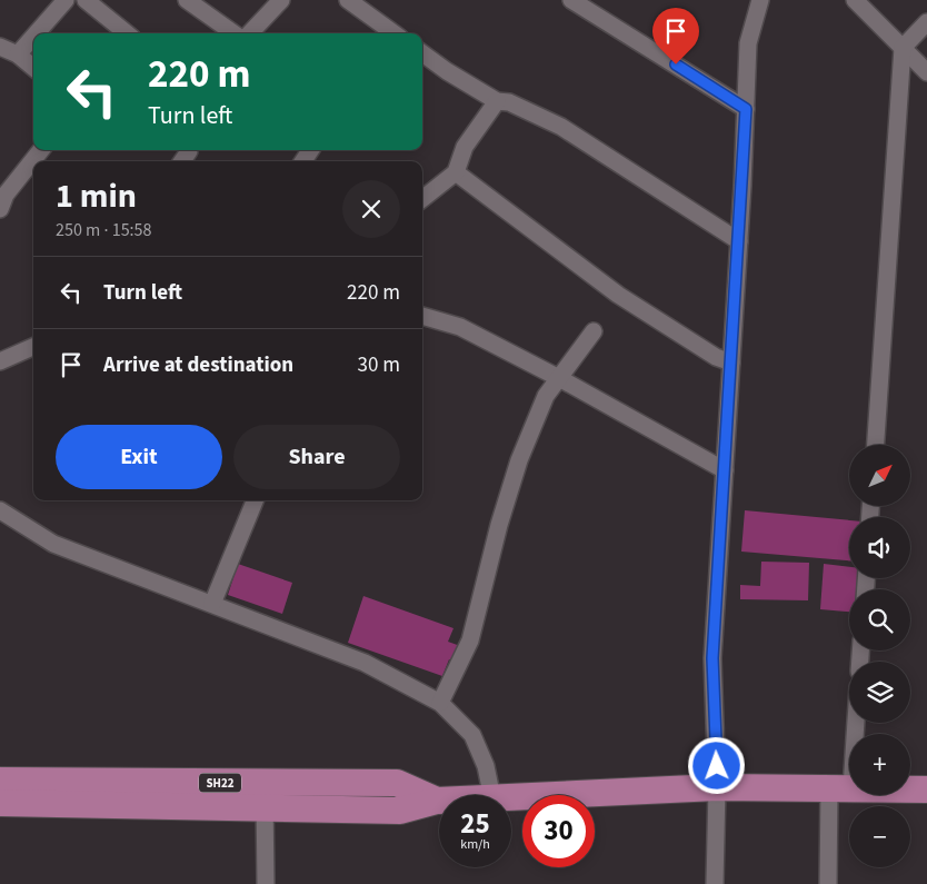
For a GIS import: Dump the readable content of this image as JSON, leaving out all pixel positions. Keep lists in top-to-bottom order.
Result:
{
  "streets": {
    "main road": ["SH22"]
  },
  "north": "top right",
  "page": {
    "turn": ["220 m", "Turn left"],
    "heading": ["1 min", "250 m · 15:58"],
    "list": [
      {
        "name": "Turn left",
        "value": "220 m"
      },
      {
        "name": "Arrive at destination",
        "value": "30 m"
      }
    ],
    "buttons": ["Exit", "Share"],
    "map_buttons": ["+", "−"],
    "speed": "25 km/h",
    "limit": "30"
  }
}
